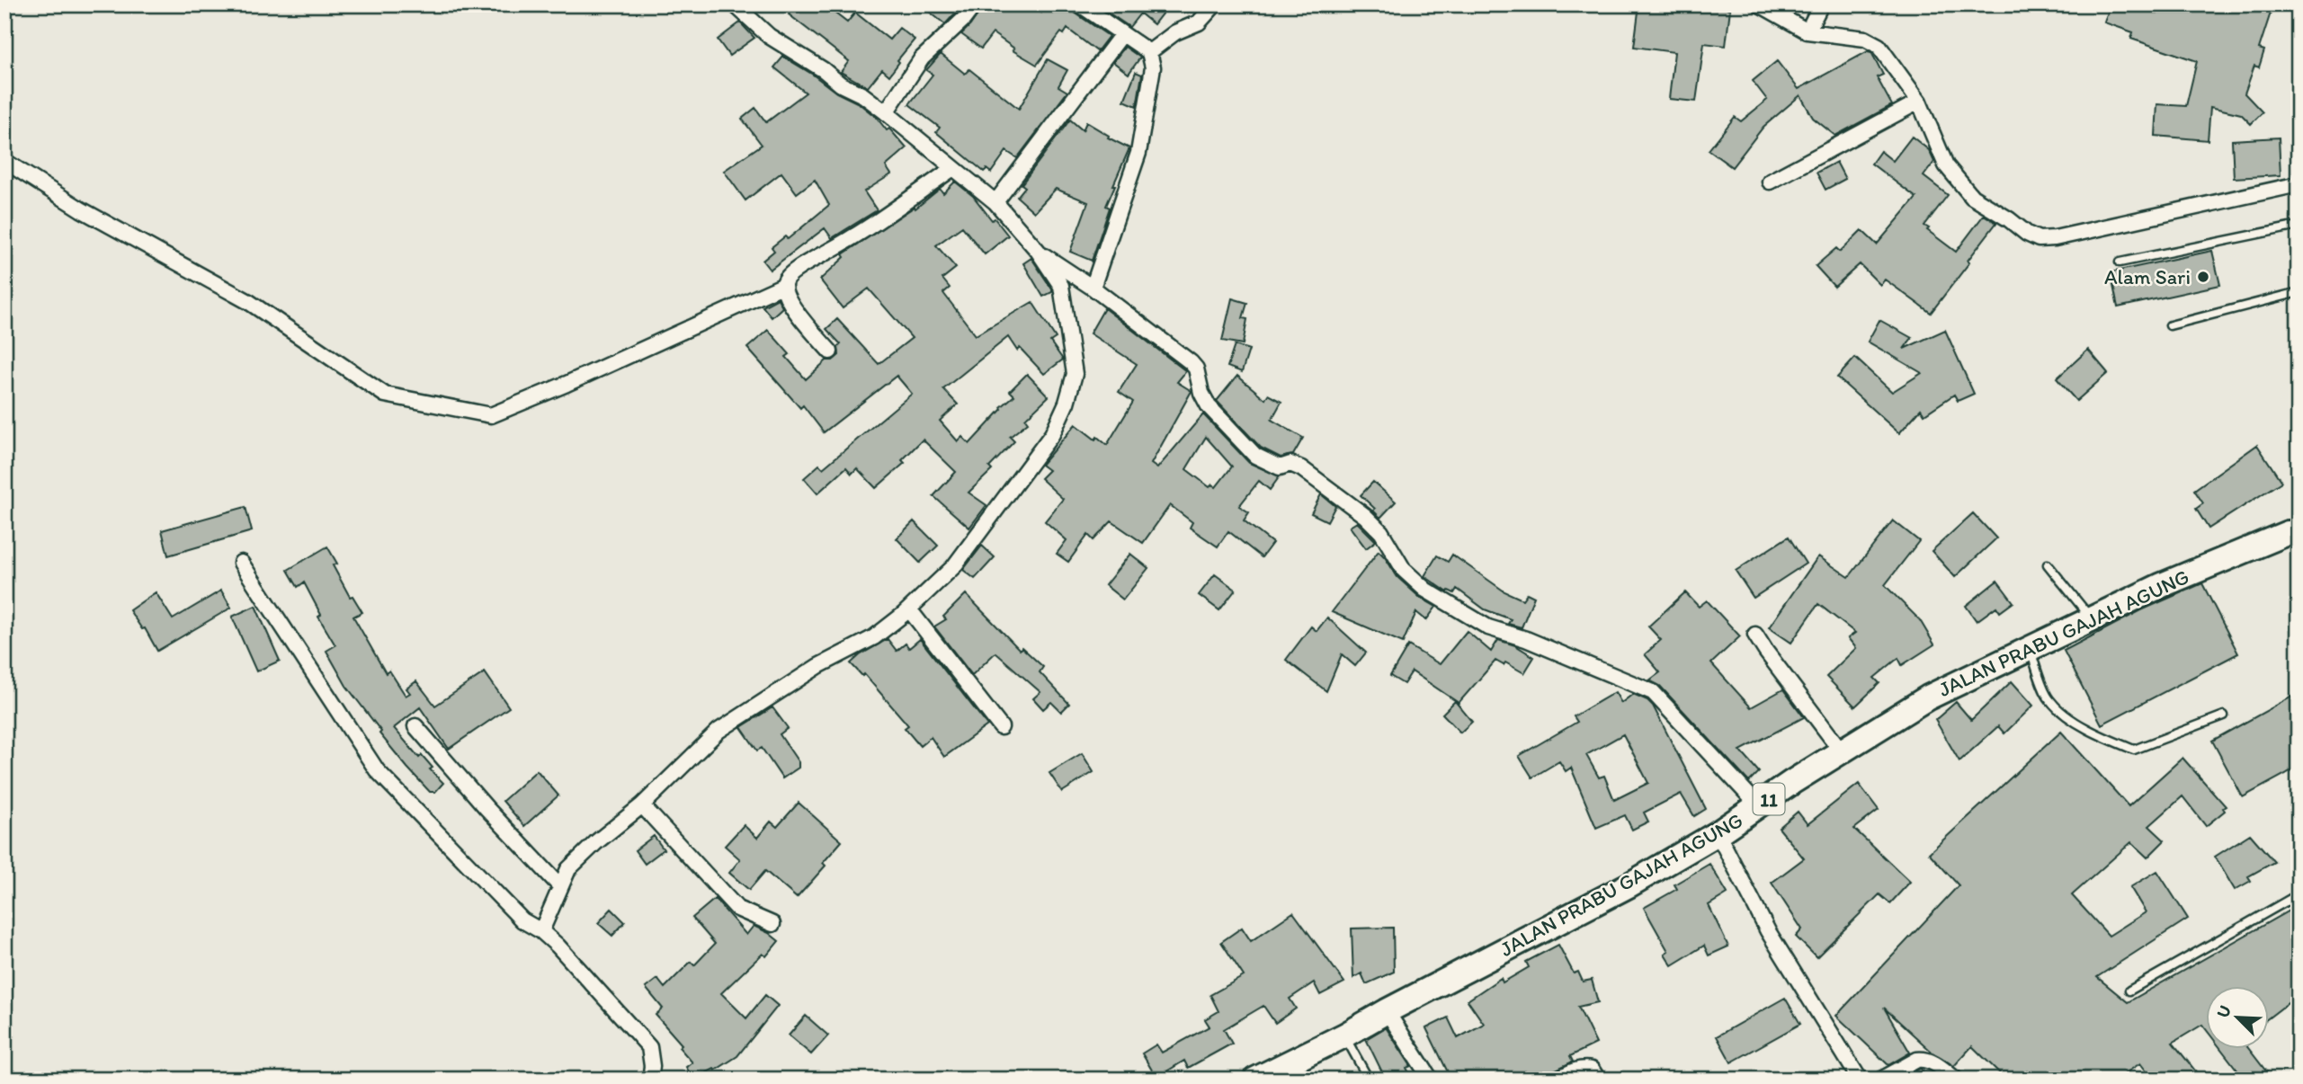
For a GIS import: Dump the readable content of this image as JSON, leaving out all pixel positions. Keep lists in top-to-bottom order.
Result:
{
  "streets": {
    "highway": ["JALAN PRABU GAJAH AGUNG", "11"]
  },
  "places": ["Alam Sari"],
  "north": "top left"
}
